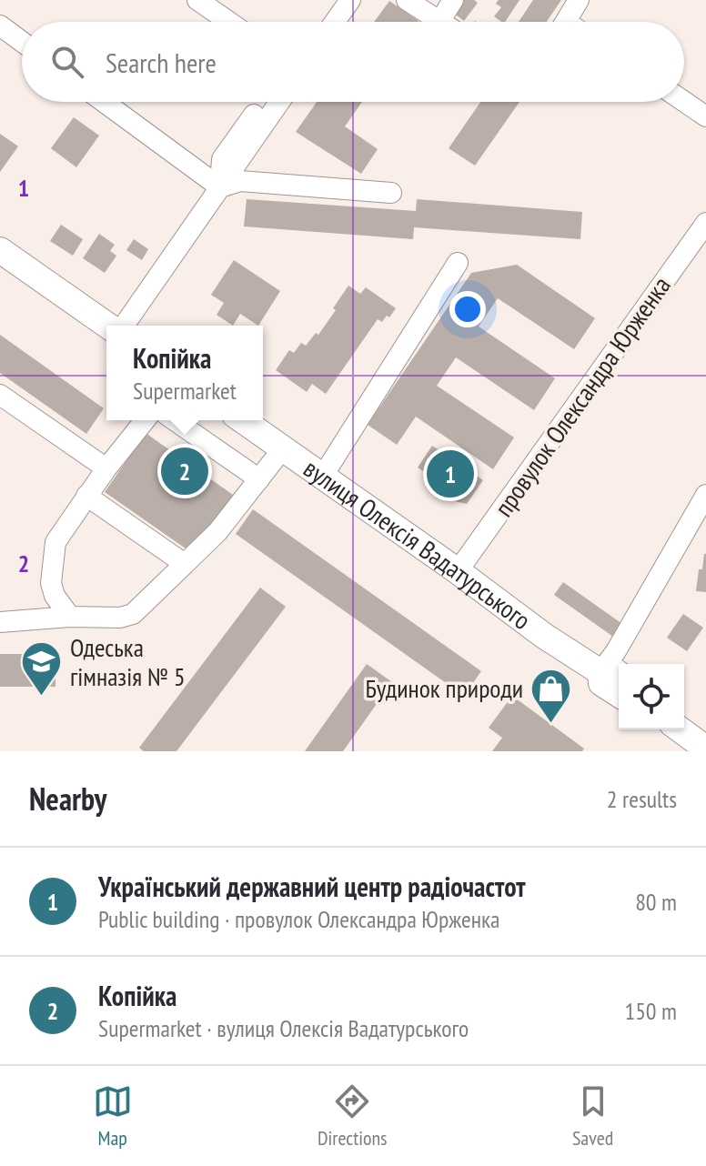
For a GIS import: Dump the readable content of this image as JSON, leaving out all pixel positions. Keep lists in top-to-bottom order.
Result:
{
  "streets": {
    "main road": ["вулиця Олексія Вадатурського"],
    "street": ["провулок Олександра Юрженка"]
  },
  "crossings": [
    ["провулок Олександра Юрженка", "вулиця Олексія Вадатурського"]
  ],
  "places": {
    "school or university": ["Одеська гімназія № 5"],
    "shop": ["Будинок природи"]
  },
  "page": {
    "search": "Search here",
    "popup": ["Копійка", "Supermarket"],
    "pins": ["2", "1"],
    "heading": ["Nearby", "2 results"],
    "list": [
      {
        "mark": "1",
        "name": "Український державний центр радіочастот",
        "note": "Public building · провулок Олександра Юрженка",
        "value": "80 m"
      },
      {
        "mark": "2",
        "name": "Копійка",
        "note": "Supermarket · вулиця Олексія Вадатурського",
        "value": "150 m"
      }
    ],
    "nav": ["Map", "Directions", "Saved"]
  },
  "grid": {
    "rows": ["1", "2"]
  }
}
